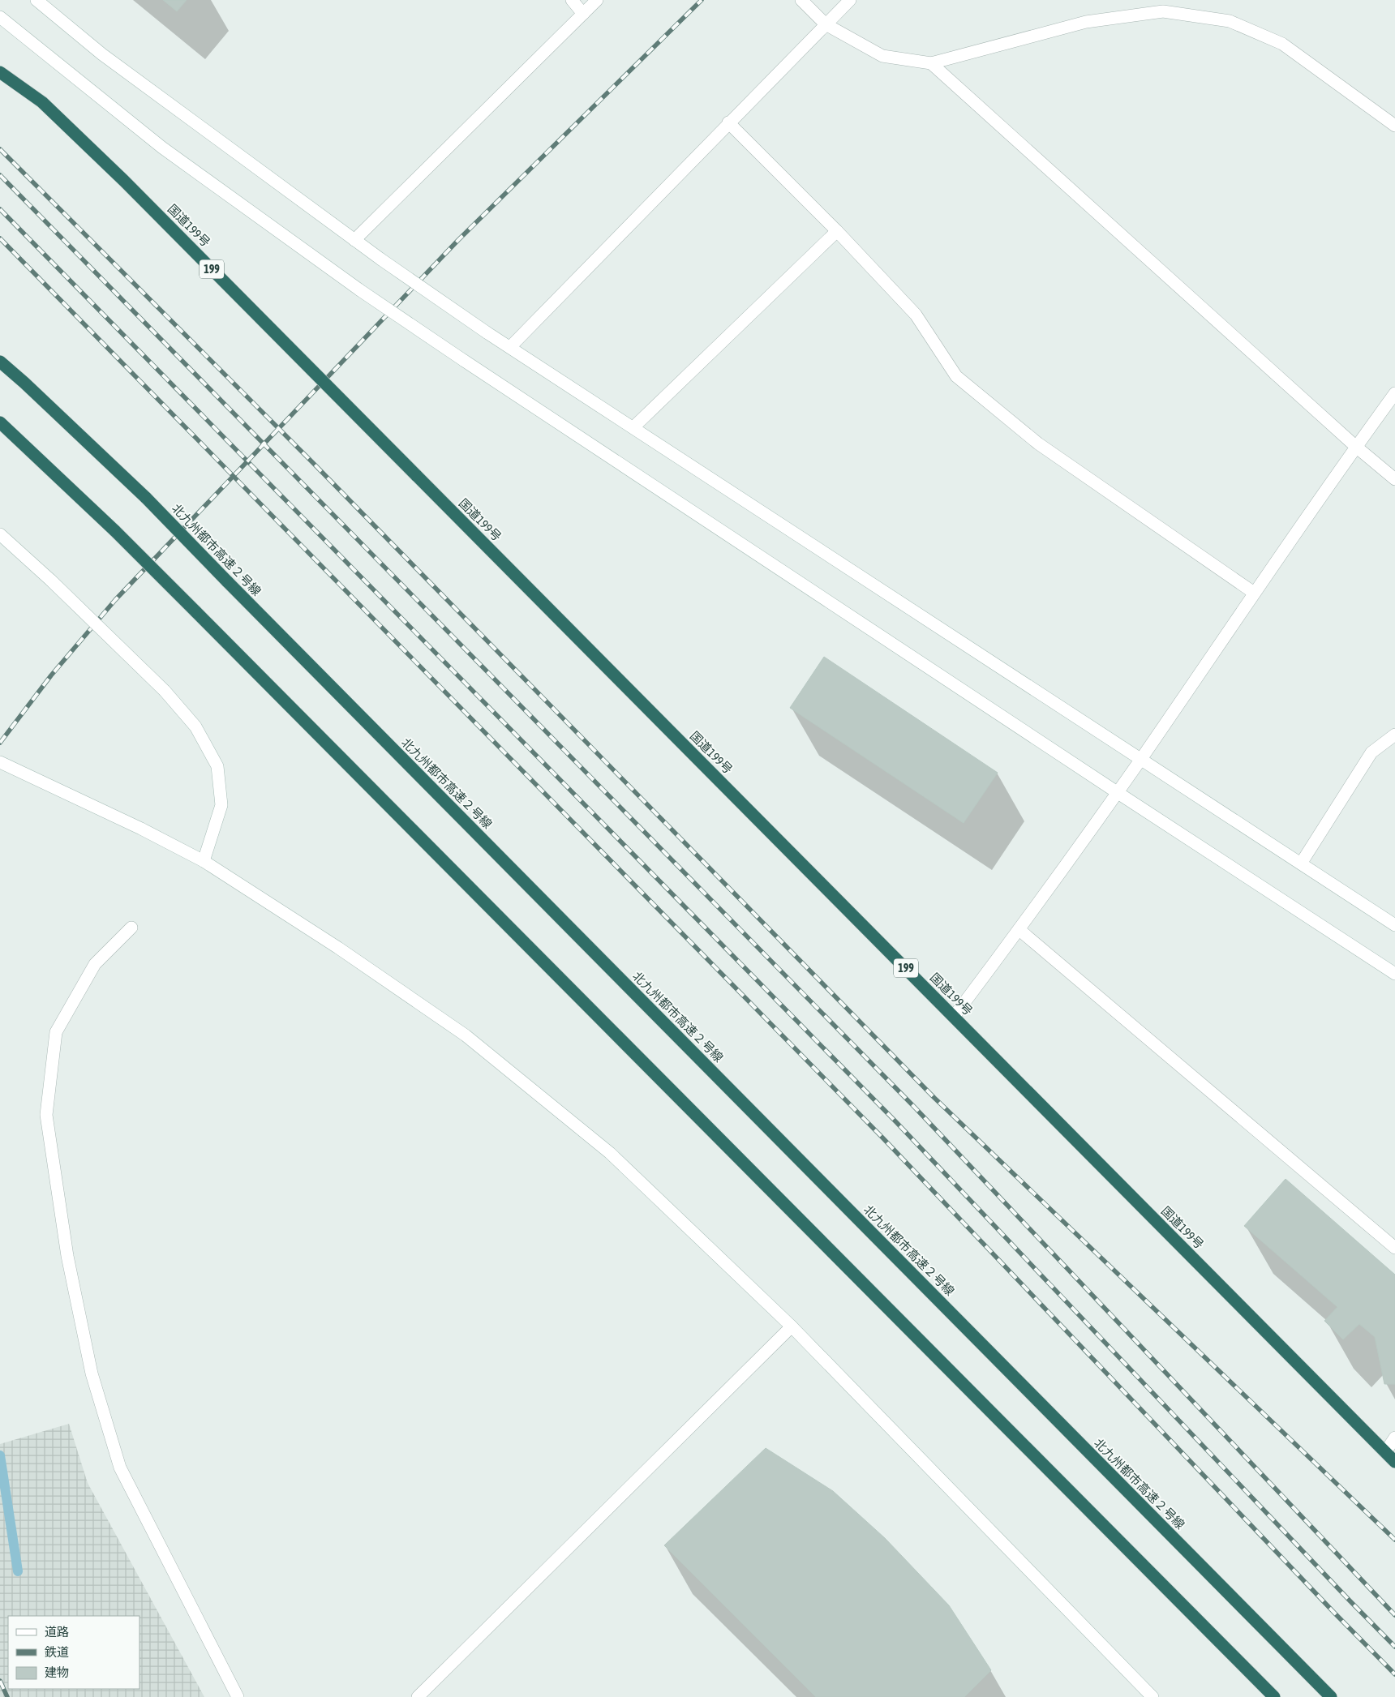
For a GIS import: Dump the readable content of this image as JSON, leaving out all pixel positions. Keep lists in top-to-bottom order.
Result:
{
  "streets": {
    "highway": ["国道199号", "199", "北九州都市高速２号線"]
  },
  "legend": ["道路", "鉄道", "建物"]
}
